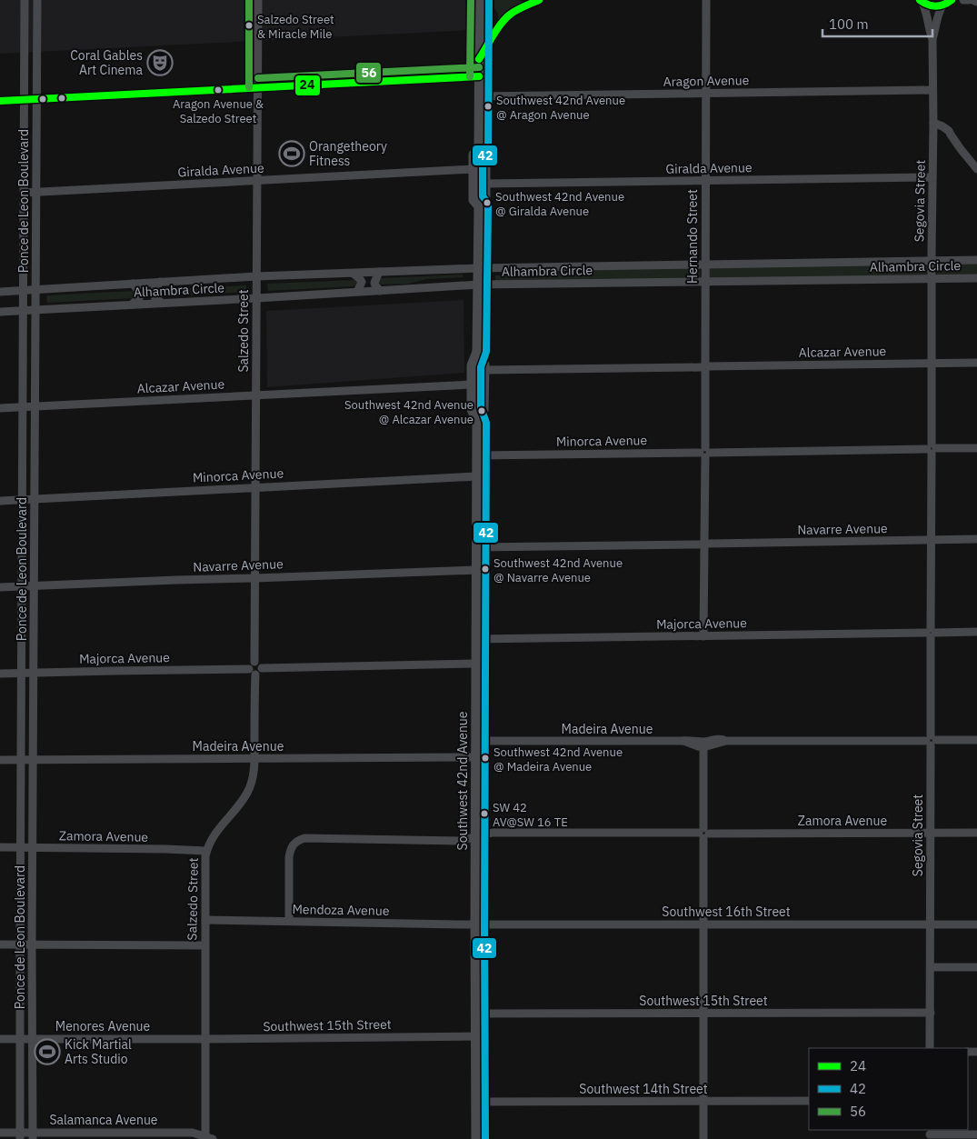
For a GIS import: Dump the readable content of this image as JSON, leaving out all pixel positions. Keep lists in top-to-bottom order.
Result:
{
  "streets": {
    "main road": ["Southwest 42nd Avenue"],
    "street": [
      "Aragon Avenue",
      "Giralda Avenue",
      "Ponce de Leon Boulevard",
      "Segovia Street",
      "Hernando Street",
      "Alhambra Circle",
      "Salzedo Street",
      "Alcazar Avenue",
      "Minorca Avenue",
      "Navarre Avenue",
      "Majorca Avenue",
      "Madeira Avenue",
      "Zamora Avenue",
      "Mendoza Avenue",
      "Southwest 16th Street",
      "Southwest 15th Street",
      "Menores Avenue",
      "Southwest 14th Street",
      "Salamanca Avenue"
    ]
  },
  "crossings": [
    ["Aragon Avenue", "Segovia Street"],
    ["Aragon Avenue", "Hernando Street"],
    ["Aragon Avenue", "Southwest 42nd Avenue"],
    ["Giralda Avenue", "Ponce de Leon Boulevard"],
    ["Giralda Avenue", "Segovia Street"],
    ["Giralda Avenue", "Hernando Street"],
    ["Giralda Avenue", "Salzedo Street"],
    ["Giralda Avenue", "Southwest 42nd Avenue"],
    ["Ponce de Leon Boulevard", "Alhambra Circle"],
    ["Ponce de Leon Boulevard", "Alcazar Avenue"],
    ["Ponce de Leon Boulevard", "Minorca Avenue"],
    ["Ponce de Leon Boulevard", "Navarre Avenue"],
    ["Ponce de Leon Boulevard", "Majorca Avenue"],
    ["Ponce de Leon Boulevard", "Madeira Avenue"],
    ["Ponce de Leon Boulevard", "Zamora Avenue"],
    ["Ponce de Leon Boulevard", "Menores Avenue"],
    ["Ponce de Leon Boulevard", "Salamanca Avenue"],
    ["Segovia Street", "Alhambra Circle"],
    ["Segovia Street", "Alcazar Avenue"],
    ["Segovia Street", "Minorca Avenue"],
    ["Segovia Street", "Navarre Avenue"],
    ["Segovia Street", "Majorca Avenue"],
    ["Segovia Street", "Zamora Avenue"],
    ["Segovia Street", "Southwest 16th Street"],
    ["Segovia Street", "Southwest 15th Street"],
    ["Hernando Street", "Alhambra Circle"],
    ["Hernando Street", "Alcazar Avenue"],
    ["Hernando Street", "Minorca Avenue"],
    ["Hernando Street", "Navarre Avenue"],
    ["Hernando Street", "Majorca Avenue"],
    ["Alhambra Circle", "Salzedo Street"],
    ["Alhambra Circle", "Southwest 42nd Avenue"],
    ["Salzedo Street", "Alcazar Avenue"],
    ["Salzedo Street", "Minorca Avenue"],
    ["Salzedo Street", "Navarre Avenue"],
    ["Salzedo Street", "Majorca Avenue"],
    ["Salzedo Street", "Madeira Avenue"],
    ["Salzedo Street", "Zamora Avenue"],
    ["Salzedo Street", "Mendoza Avenue"],
    ["Salzedo Street", "Southwest 15th Street"],
    ["Salzedo Street", "Menores Avenue"],
    ["Salzedo Street", "Salamanca Avenue"],
    ["Alcazar Avenue", "Southwest 42nd Avenue"],
    ["Minorca Avenue", "Southwest 42nd Avenue"],
    ["Navarre Avenue", "Southwest 42nd Avenue"],
    ["Majorca Avenue", "Southwest 42nd Avenue"],
    ["Madeira Avenue", "Southwest 42nd Avenue"],
    ["Southwest 42nd Avenue", "Zamora Avenue"],
    ["Southwest 42nd Avenue", "Mendoza Avenue"],
    ["Southwest 42nd Avenue", "Southwest 16th Street"],
    ["Southwest 42nd Avenue", "Southwest 15th Street"],
    ["Southwest 42nd Avenue", "Southwest 14th Street"],
    ["Zamora Avenue", "Mendoza Avenue"],
    ["Mendoza Avenue", "Southwest 16th Street"],
    ["Southwest 15th Street", "Menores Avenue"]
  ],
  "places": {
    "other": [
      "Salzedo Street & Miracle Mile",
      "Aragon Avenue & Salzedo Street",
      "Southwest 42nd Avenue @ Aragon Avenue",
      "Southwest 42nd Avenue @ Giralda Avenue",
      "Southwest 42nd Avenue @ Alcazar Avenue",
      "Southwest 42nd Avenue @ Navarre Avenue",
      "Southwest 42nd Avenue @ Madeira Avenue",
      "SW 42 AV@SW 16 TE"
    ],
    "theatre": ["Coral Gables Art Cinema"],
    "sports": ["Orangetheory Fitness", "Kick Martial Arts Studio"]
  },
  "lines": ["transit line 24", "transit line 42", "transit line 56"],
  "legend": ["24", "42", "56"],
  "scale_bar": "100 m"
}
